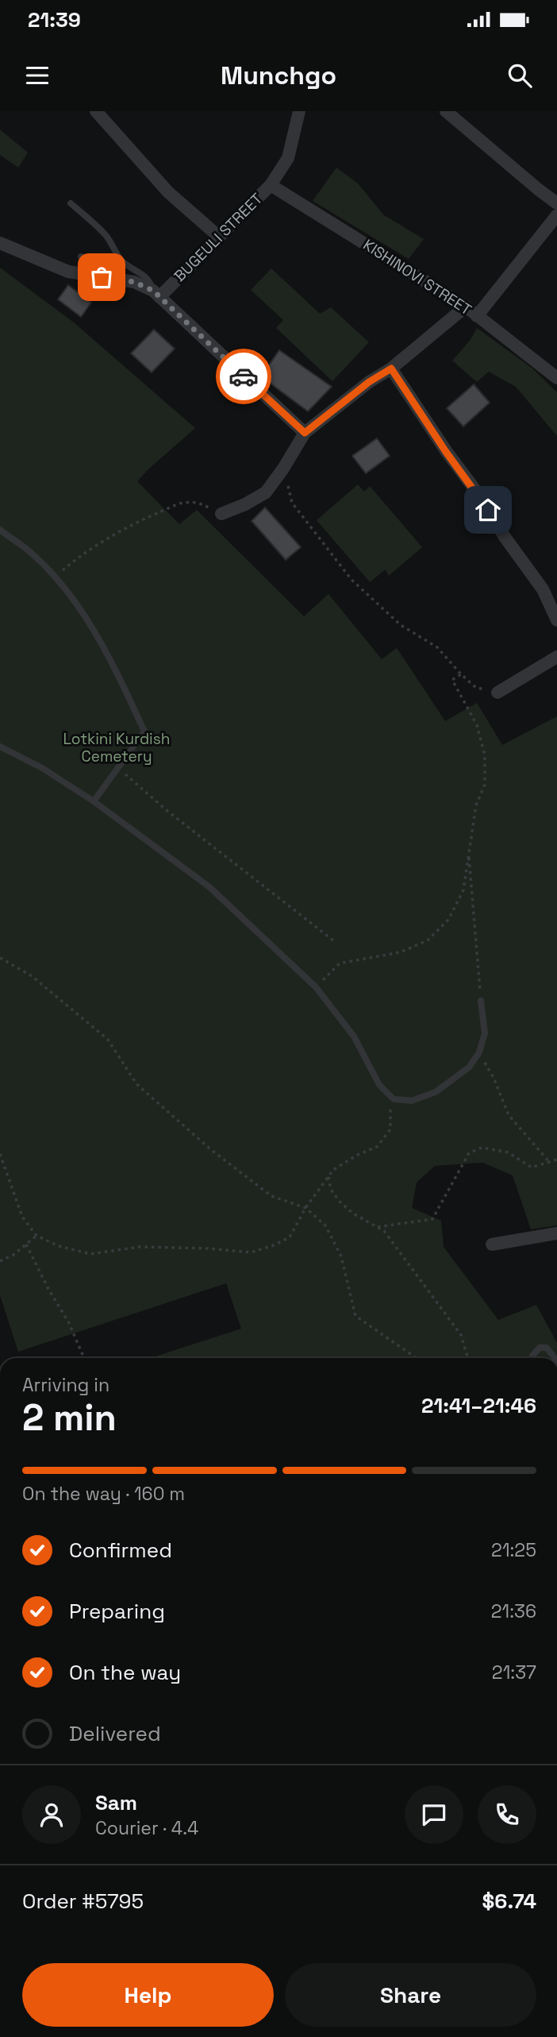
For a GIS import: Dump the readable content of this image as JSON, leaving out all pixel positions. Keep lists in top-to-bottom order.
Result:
{
  "streets": {
    "street": ["BUGEULI STREET", "KISHINOVI STREET"]
  },
  "crossings": [
    ["BUGEULI STREET", "KISHINOVI STREET"]
  ],
  "parks": ["Lotkini Kurdish Cemetery"],
  "page": {
    "status": "21:39",
    "header": "Munchgo",
    "heading": ["2 min", "Arriving in", "21:41–21:46"],
    "panel": [
      "Sam",
      "Courier · 4.4",
      "Order #5795",
      "$6.74"
    ],
    "bar": "On the way · 160 m",
    "list": [
      ["Confirmed", "21:25"],
      ["Preparing", "21:36"],
      ["On the way", "21:37"],
      "Delivered"
    ],
    "buttons": ["Help", "Share"]
  }
}
